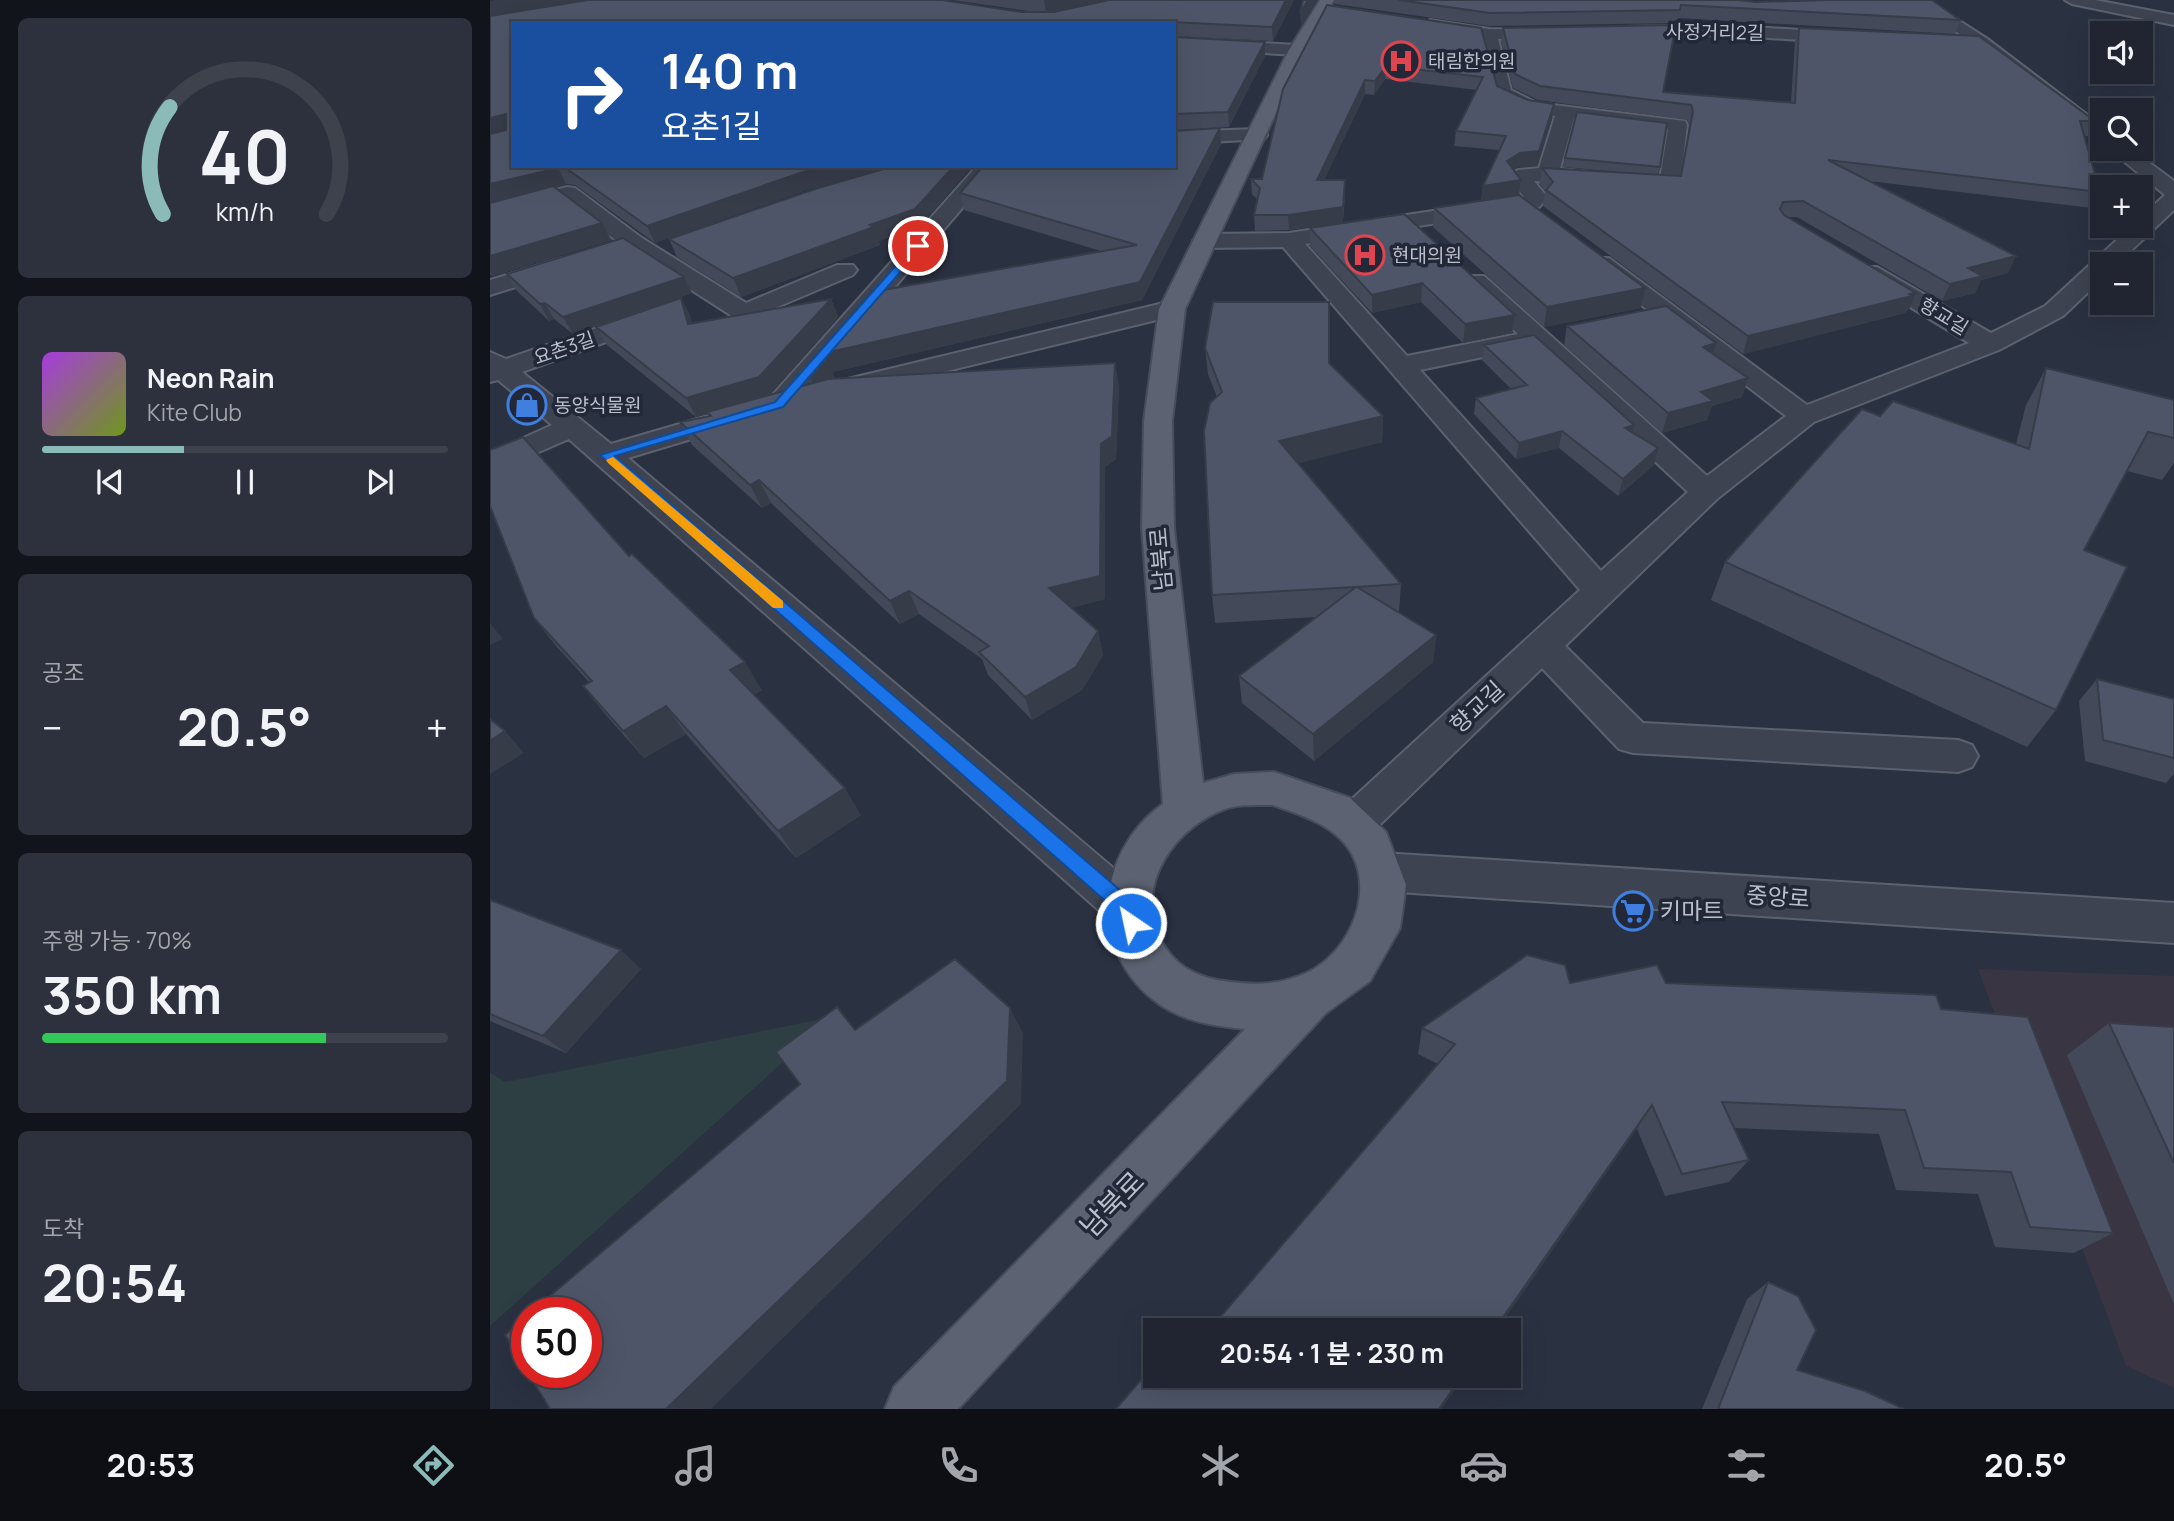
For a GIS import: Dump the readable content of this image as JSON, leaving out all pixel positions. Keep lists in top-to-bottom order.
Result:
{
  "streets": {
    "main road": ["남북로"],
    "street": [
      "사정거리2길",
      "향교길",
      "요촌3길",
      "중앙로"
    ]
  },
  "crossings": [
    ["향교길", "남북로"],
    ["향교길", "중앙로"],
    ["남북로", "중앙로"]
  ],
  "places": {
    "hospital": ["태림한의원", "현대의원"],
    "shop": ["동양식물원"],
    "supermarket": ["키마트"]
  },
  "page": {
    "map_buttons": ["+", "−"],
    "turn": ["140 m", "요촌1길"],
    "song": ["Neon Rain", "Kite Club"],
    "tile": [
      "공조",
      ["주행 가능 · 70%", "350 km"],
      ["도착", "20:54"]
    ],
    "heat": ["−", "20.5°", "+"],
    "limit": "50",
    "trip": "20:54 · 1 분 · 230 m",
    "tabs": ["20:53", "20.5°"],
    "gauge": ["40", "km/h"]
  }
}
